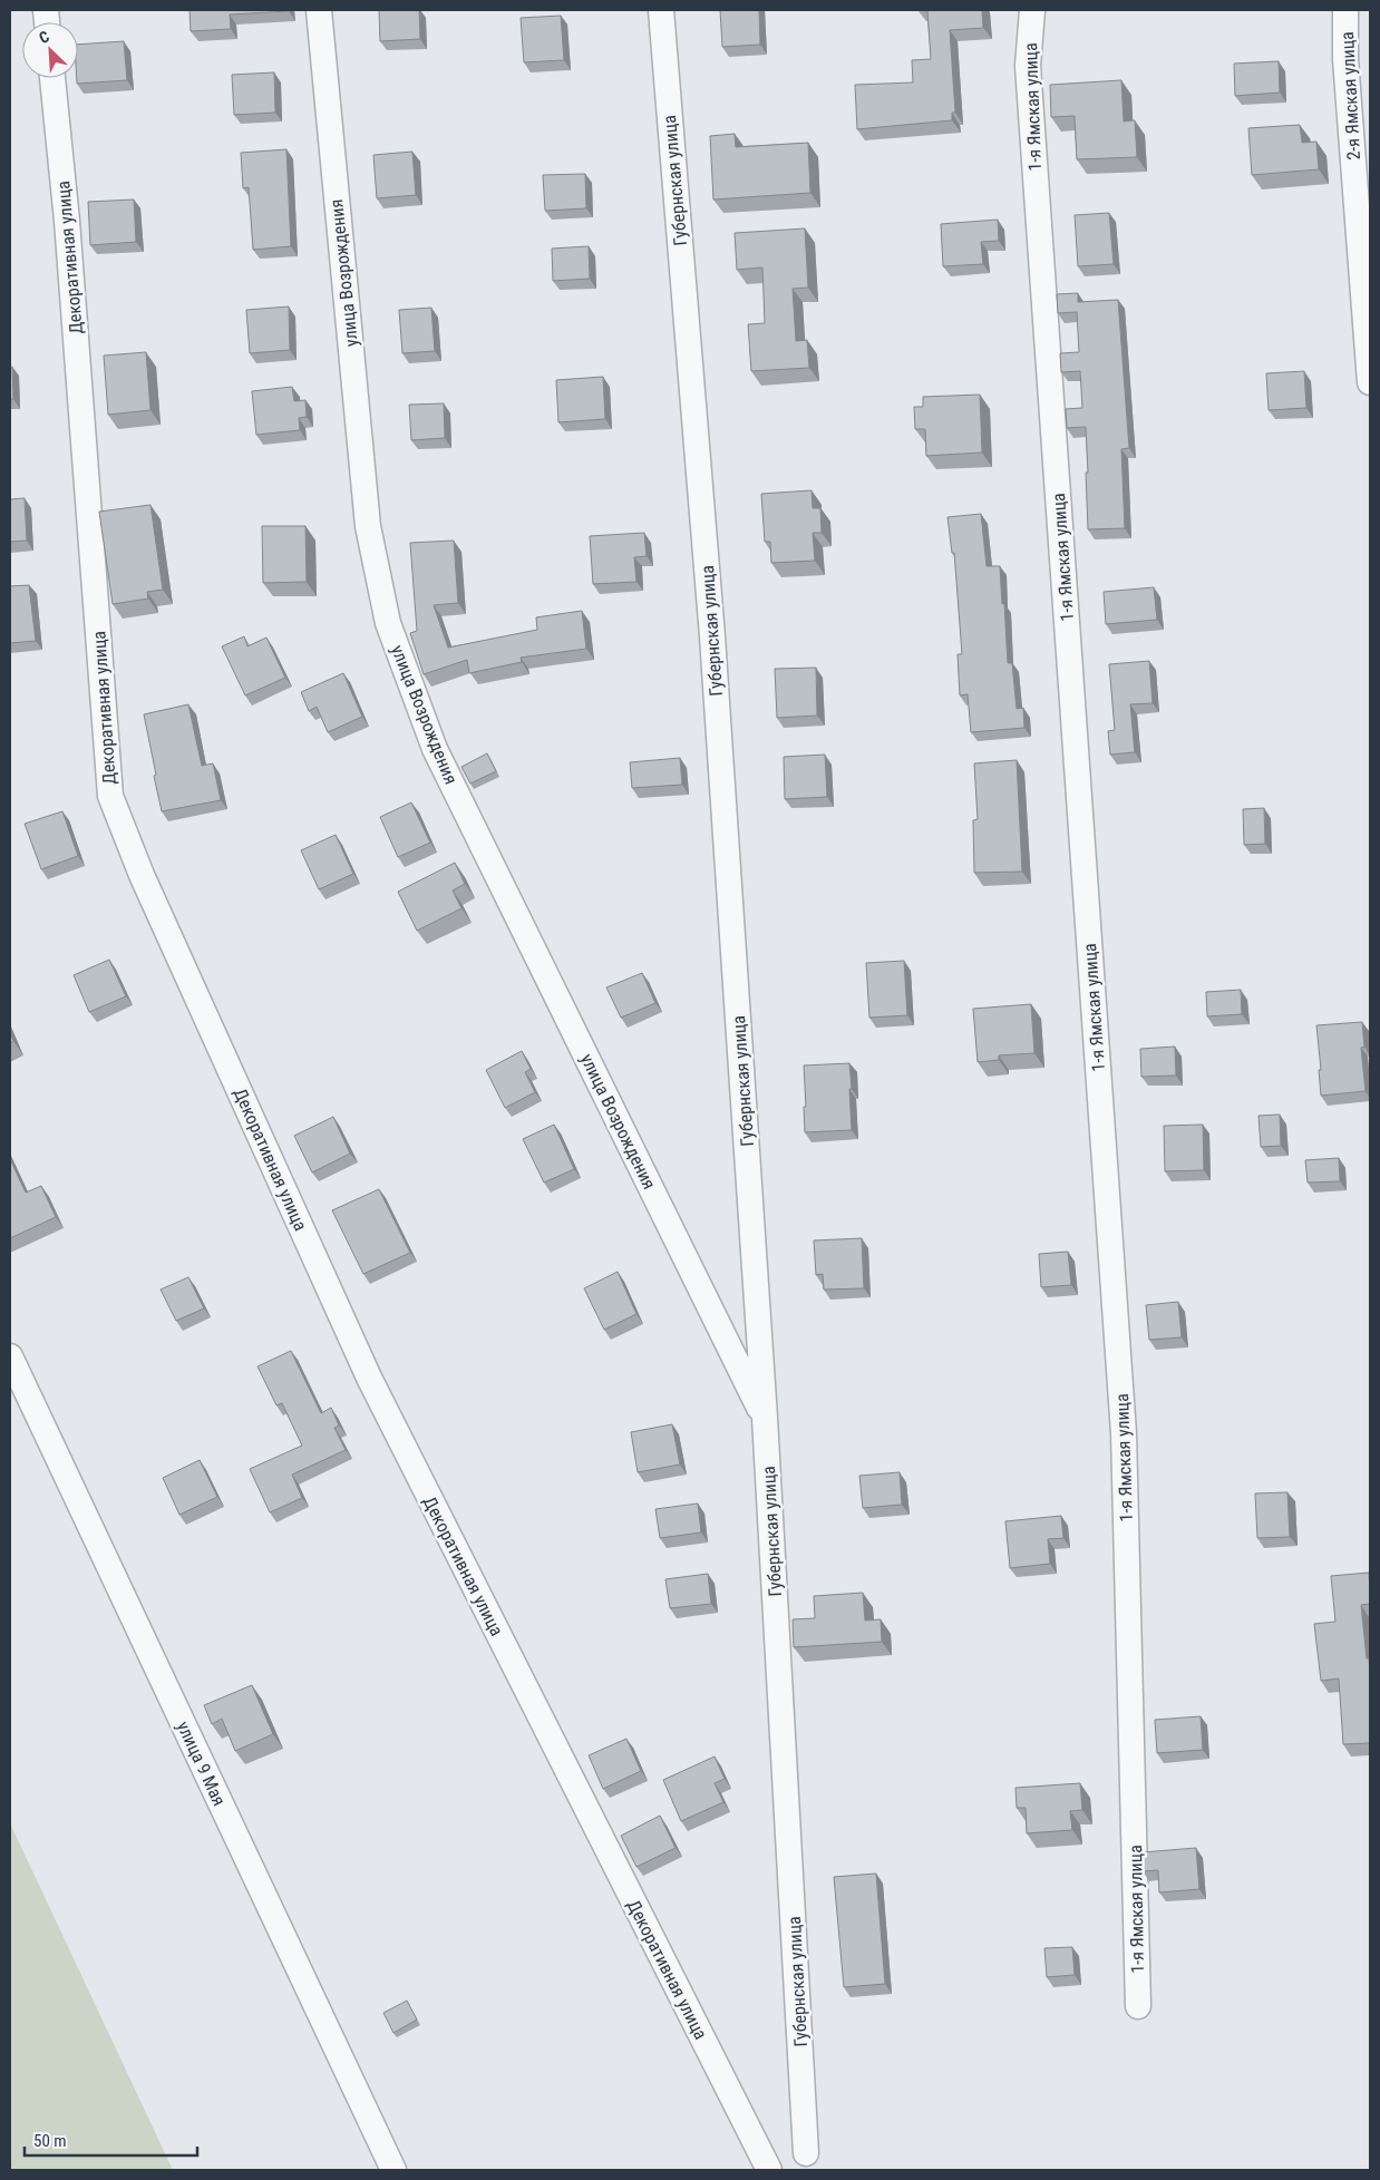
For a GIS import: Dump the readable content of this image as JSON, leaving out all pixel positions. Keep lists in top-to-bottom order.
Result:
{
  "streets": {
    "street": [
      "2-я Ямская улица",
      "1-я Ямская улица",
      "Губернская улица",
      "Декоративная улица",
      "улица Возрождения",
      "улица 9 Мая"
    ]
  },
  "crossings": [
    ["Губернская улица", "улица Возрождения"]
  ],
  "scale_bar": "50 m",
  "north": "top left"
}
